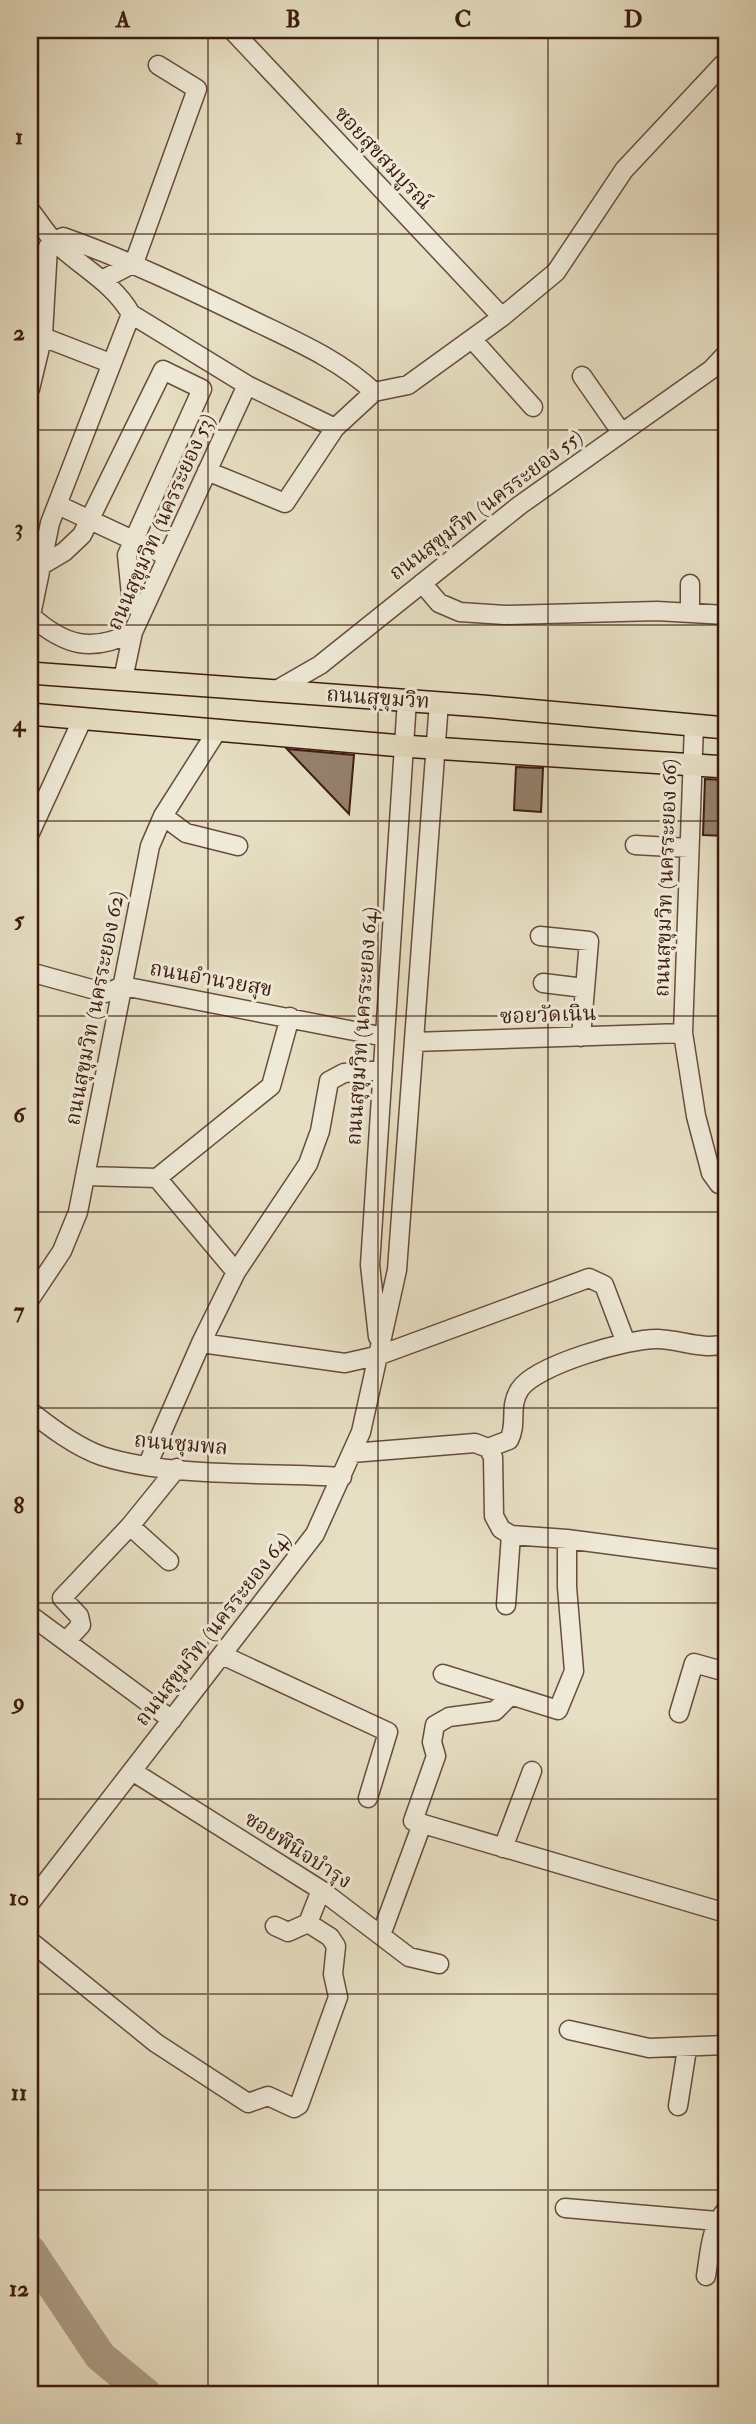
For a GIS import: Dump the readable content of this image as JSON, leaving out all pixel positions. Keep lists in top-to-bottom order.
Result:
{
  "streets": {
    "main road": ["ถนนสุขุมวิท"],
    "street": [
      "ซอยสุขสมบูรณ์",
      "ถนนสุขุมวิท (นครระยอง 55)",
      "ถนนสุขุมวิท (นครระยอง 53)",
      "ถนนสุขุมวิท (นครระยอง 66)",
      "ถนนอำนวยสุข",
      "ถนนสุขุมวิท (นครระยอง 62)",
      "ซอยวัดเนิน",
      "ถนนสุขุมวิท (นครระยอง 64)",
      "ถนนชุมพล",
      "ซอยพินิจบำรุง"
    ]
  },
  "crossings": [
    ["ถนนสุขุมวิท (นครระยอง 55)", "ถนนสุขุมวิท"],
    ["ถนนสุขุมวิท (นครระยอง 53)", "ถนนสุขุมวิท"],
    ["ถนนสุขุมวิท", "ถนนสุขุมวิท (นครระยอง 66)"],
    ["ถนนสุขุมวิท", "ถนนสุขุมวิท (นครระยอง 64)"],
    ["ถนนสุขุมวิท (นครระยอง 66)", "ซอยวัดเนิน"],
    ["ถนนอำนวยสุข", "ถนนสุขุมวิท (นครระยอง 62)"],
    ["ถนนอำนวยสุข", "ถนนสุขุมวิท (นครระยอง 64)"],
    ["ซอยวัดเนิน", "ถนนสุขุมวิท (นครระยอง 64)"],
    ["ถนนสุขุมวิท (นครระยอง 64)", "ถนนชุมพล"],
    ["ถนนสุขุมวิท (นครระยอง 64)", "ซอยพินิจบำรุง"]
  ],
  "grid": {
    "columns": [
      "A",
      "B",
      "C",
      "D"
    ],
    "rows": [
      "1",
      "2",
      "3",
      "4",
      "5",
      "6",
      "7",
      "8",
      "9",
      "10",
      "11",
      "12"
    ]
  }
}
